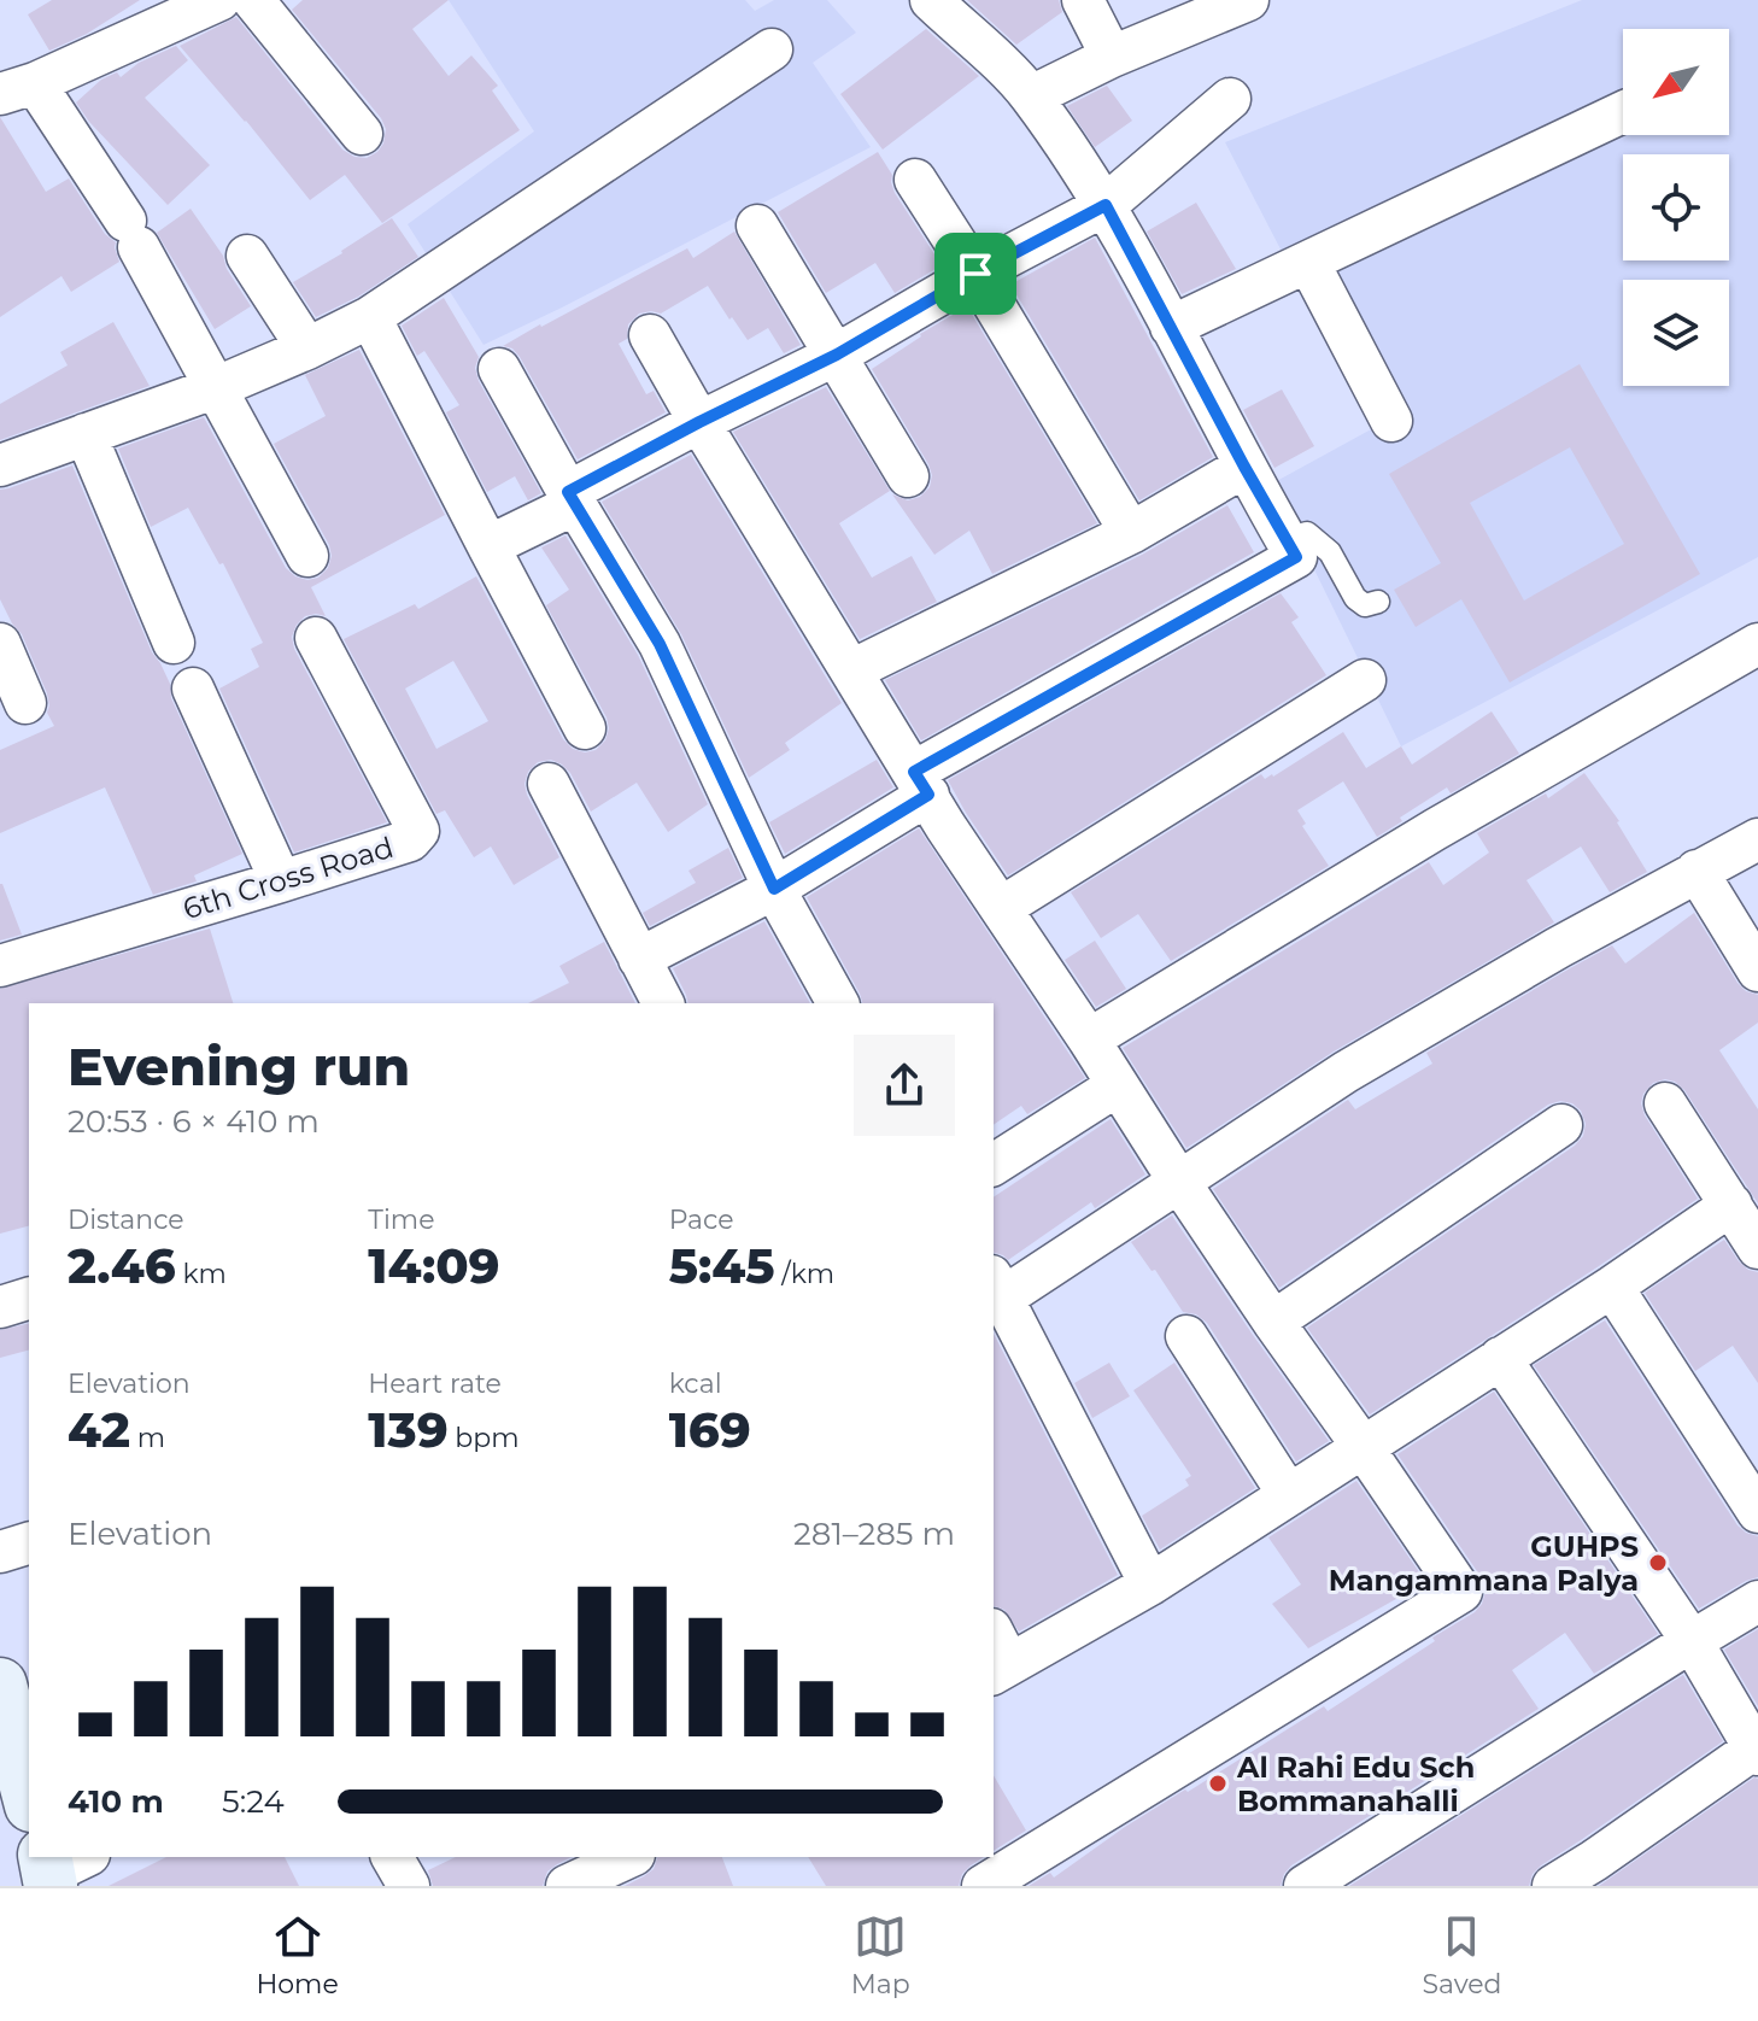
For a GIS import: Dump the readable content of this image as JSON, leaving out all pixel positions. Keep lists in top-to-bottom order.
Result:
{
  "streets": {
    "street": ["6th Cross Road"]
  },
  "places": ["GUHPS Mangammana Palya", "Al Rahi Edu Sch Bommanahalli"],
  "north": "bottom left",
  "page": {
    "heading": ["Evening run", "20:53 · 6 × 410 m"],
    "stats": [
      ["Distance", "2.46 km"],
      ["Time", "14:09"],
      ["Pace", "5:45 /km"],
      ["Elevation", "42 m"],
      ["Heart rate", "139 bpm"],
      ["kcal", "169"]
    ],
    "chart": ["Elevation", "281–285 m"],
    "list": [
      {
        "name": "410 m",
        "note": "5:24"
      }
    ],
    "tabs": ["Home", "Map", "Saved"]
  }
}
